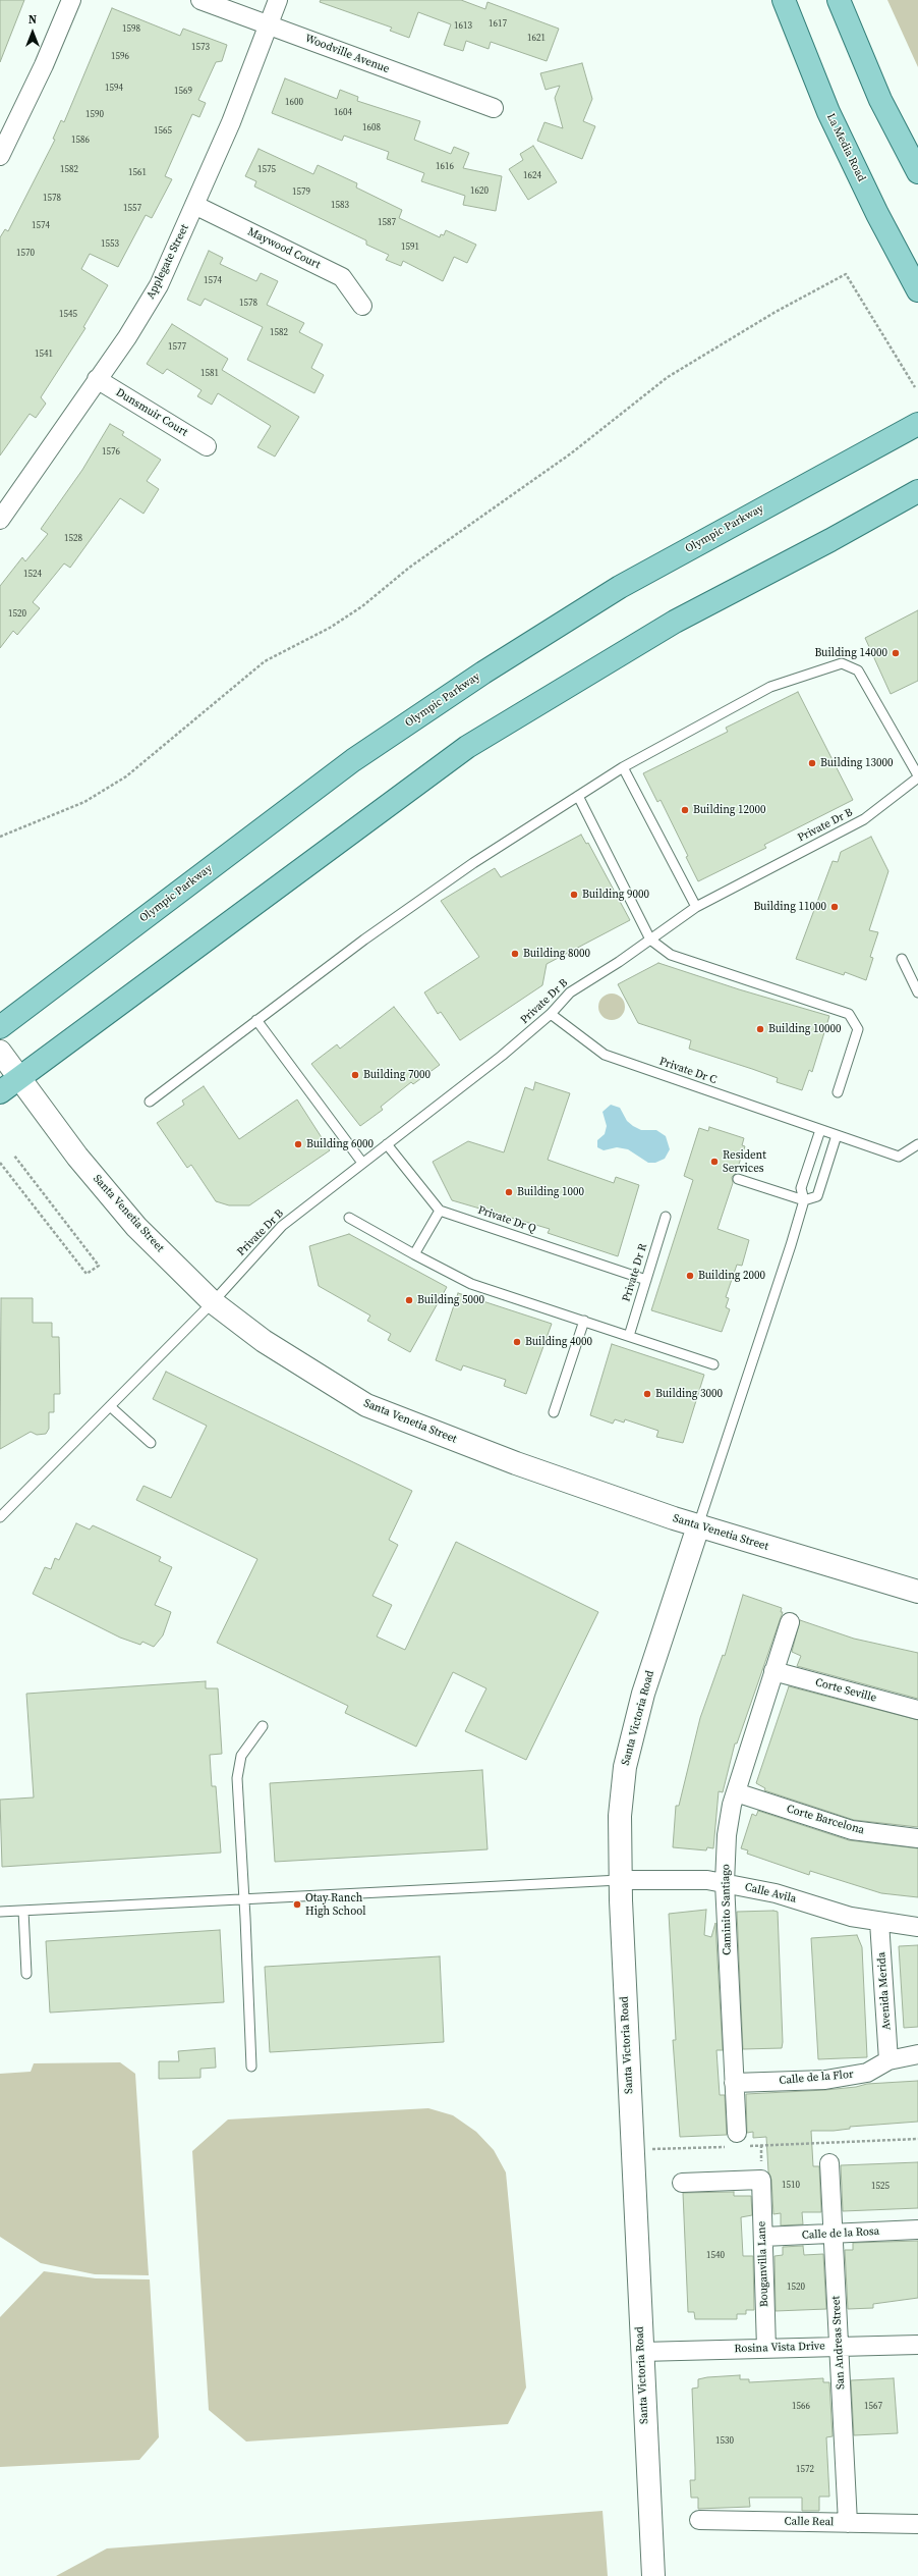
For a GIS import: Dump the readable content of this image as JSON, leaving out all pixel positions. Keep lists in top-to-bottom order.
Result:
{
  "streets": {
    "main road": ["La Media Road", "Olympic Parkway"],
    "street": [
      "Woodville Avenue",
      "Maywood Court",
      "Applegate Street",
      "Dunsmuir Court",
      "Santa Venetia Street",
      "Corte Seville",
      "Santa Victoria Road",
      "Corte Barcelona",
      "Calle Avila",
      "Caminito Santiago",
      "Avenida Merida",
      "Calle de la Flor",
      "Calle de la Rosa",
      "Bouganvilla Lane",
      "San Andreas Street",
      "Rosina Vista Drive",
      "Calle Real"
    ],
    "lane": [
      "Private Dr B",
      "Private Dr C",
      "Private Dr Q",
      "Private Dr R"
    ]
  },
  "crossings": [
    ["Woodville Avenue", "Applegate Street"],
    ["Maywood Court", "Applegate Street"],
    ["Applegate Street", "Dunsmuir Court"],
    ["Private Dr B", "Private Dr C"],
    ["Private Dr B", "Santa Venetia Street"],
    ["Santa Venetia Street", "Santa Victoria Road"],
    ["Private Dr Q", "Private Dr R"],
    ["Corte Seville", "Caminito Santiago"],
    ["Santa Victoria Road", "Calle Avila"],
    ["Santa Victoria Road", "Rosina Vista Drive"],
    ["Corte Barcelona", "Caminito Santiago"],
    ["Calle Avila", "Caminito Santiago"],
    ["Calle Avila", "Avenida Merida"],
    ["Caminito Santiago", "Calle de la Flor"],
    ["Avenida Merida", "Calle de la Flor"],
    ["Calle de la Rosa", "Bouganvilla Lane"],
    ["Calle de la Rosa", "San Andreas Street"],
    ["Bouganvilla Lane", "Rosina Vista Drive"],
    ["San Andreas Street", "Rosina Vista Drive"],
    ["San Andreas Street", "Calle Real"]
  ],
  "places": [
    "Building 14000",
    "Building 13000",
    "Building 12000",
    "Building 9000",
    "Building 11000",
    "Building 8000",
    "Building 10000",
    "Building 7000",
    "Building 6000",
    "Resident Services",
    "Building 1000",
    "Building 2000",
    "Building 5000",
    "Building 4000",
    "Building 3000",
    "Otay Ranch High School"
  ],
  "house_numbers": [
    "1617",
    "1613",
    "1598",
    "1621",
    "1573",
    "1596",
    "1594",
    "1569",
    "1600",
    "1604",
    "1590",
    "1608",
    "1565",
    "1586",
    "1616",
    "1582",
    "1575",
    "1561",
    "1624",
    "1620",
    "1579",
    "1578",
    "1583",
    "1557",
    "1587",
    "1574",
    "1553",
    "1591",
    "1570",
    "1574",
    "1578",
    "1545",
    "1582",
    "1577",
    "1541",
    "1581",
    "1576",
    "1528",
    "1524",
    "1520",
    "1510",
    "1525",
    "1540",
    "1520",
    "1566",
    "1567",
    "1530",
    "1572"
  ],
  "north": "top"
}
